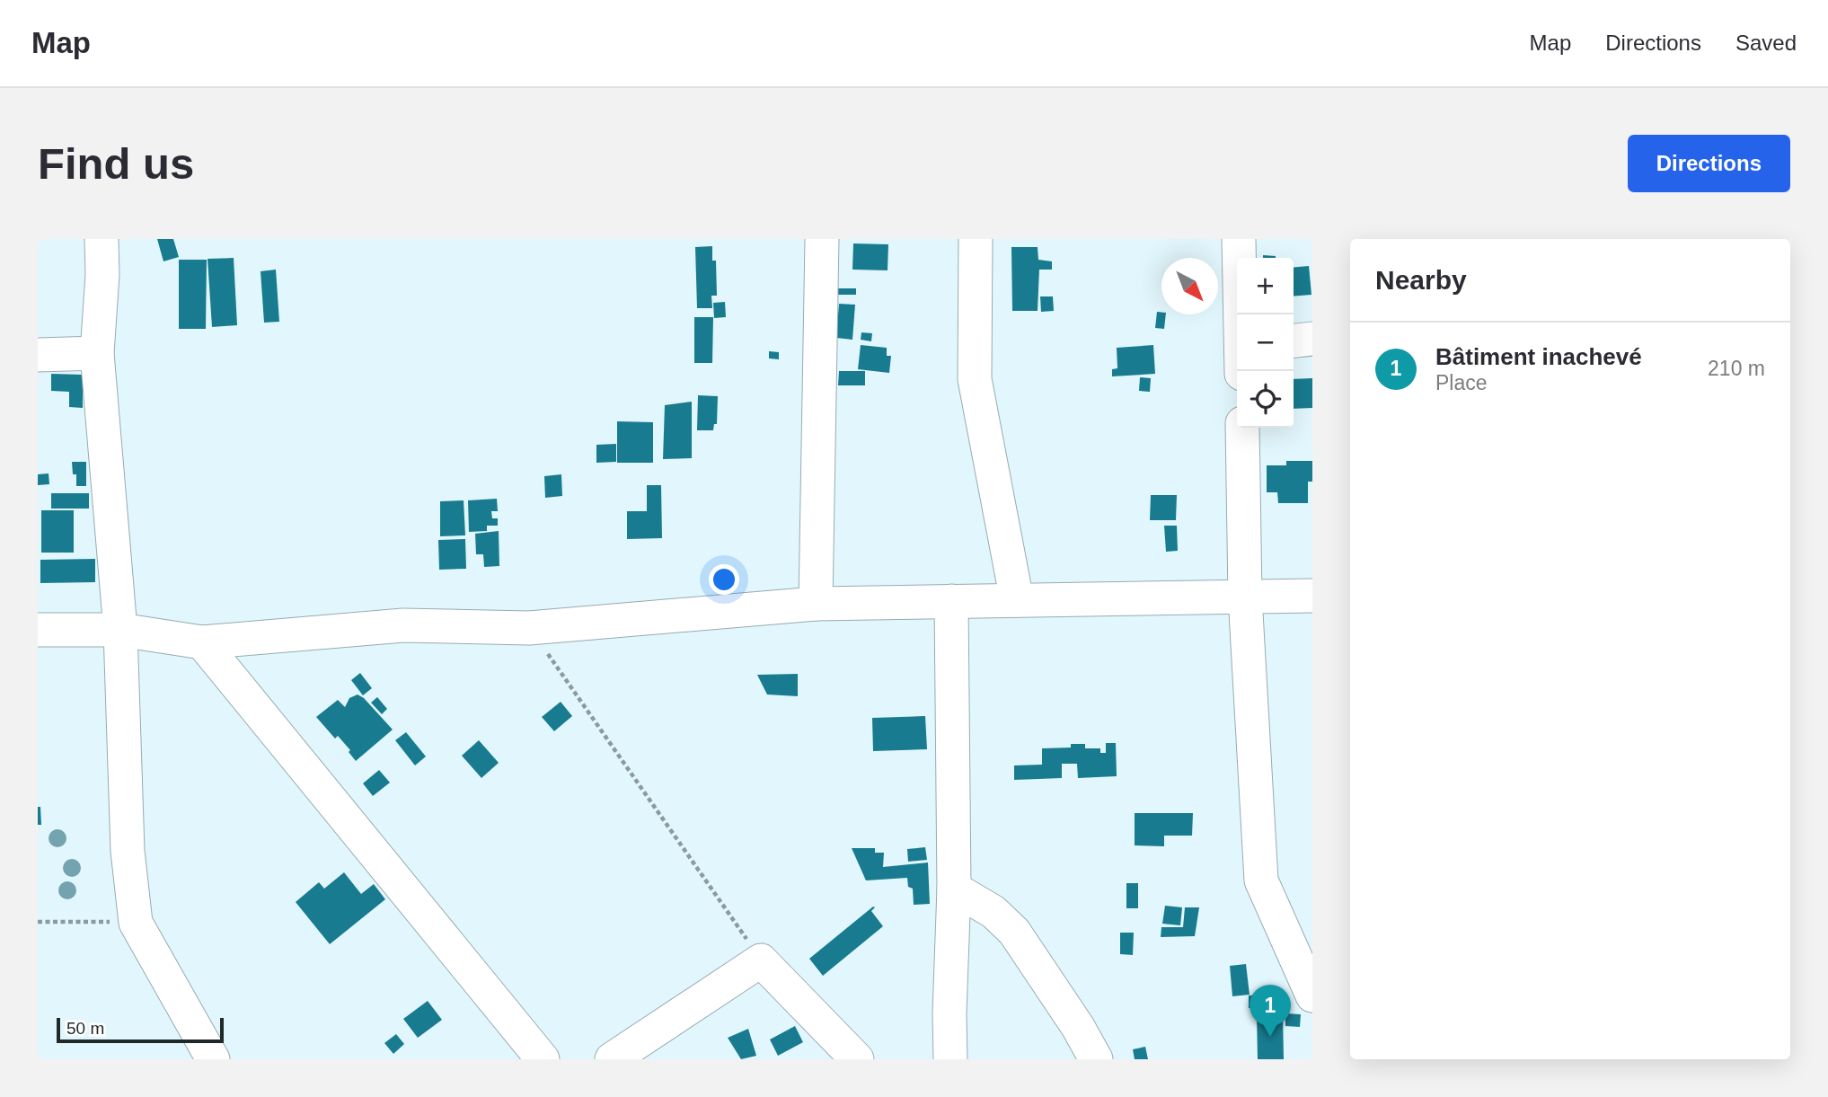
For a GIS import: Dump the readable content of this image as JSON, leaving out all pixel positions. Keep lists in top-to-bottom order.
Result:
{
  "scale_bar": "50 m",
  "north": "bottom right",
  "page": {
    "header": "Map",
    "nav": ["Map", "Directions", "Saved"],
    "buttons": "Directions",
    "title": "Find us",
    "heading": "Nearby",
    "map_buttons": ["+", "−"],
    "list": [
      {
        "mark": "1",
        "name": "Bâtiment inachevé",
        "note": "Place",
        "value": "210 m"
      }
    ],
    "pins": "1",
    "scale": "50 m"
  }
}
